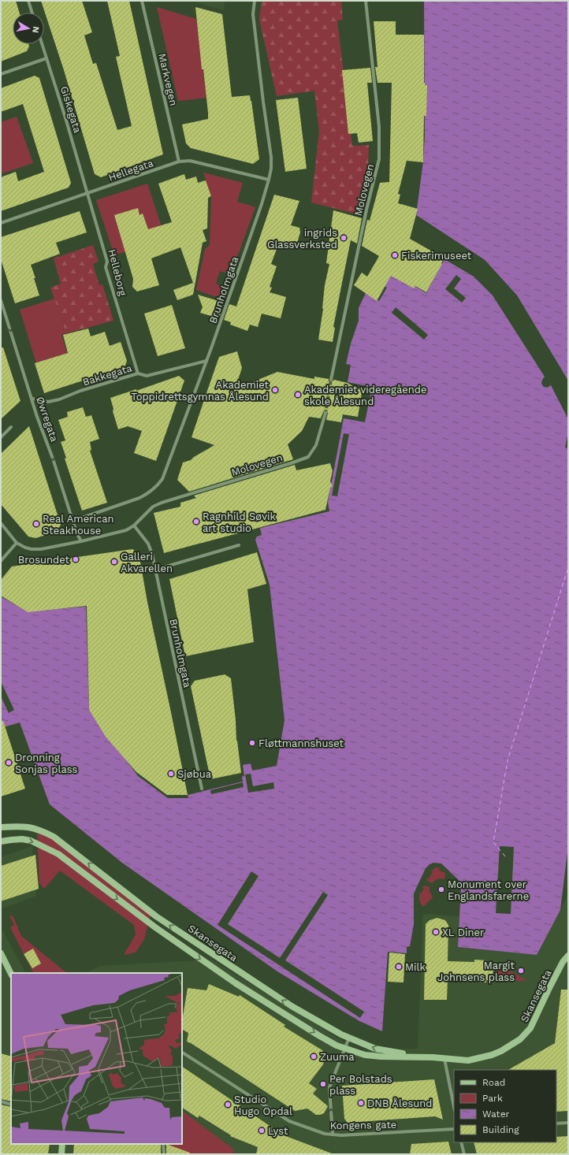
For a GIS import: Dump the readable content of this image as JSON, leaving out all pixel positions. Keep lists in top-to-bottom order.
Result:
{
  "streets": {
    "street": [
      "Markvegen",
      "Giskegata",
      "Hellegata",
      "Molovegen",
      "Helleborg",
      "Brunholmgata",
      "Bakkegata",
      "Øwregata",
      "Skansegata",
      "Kongens gate"
    ]
  },
  "crossings": [
    ["Markvegen", "Hellegata"],
    ["Giskegata", "Hellegata"],
    ["Giskegata", "Helleborg"],
    ["Hellegata", "Helleborg"],
    ["Hellegata", "Brunholmgata"],
    ["Molovegen", "Brunholmgata"],
    ["Helleborg", "Bakkegata"],
    ["Brunholmgata", "Bakkegata"],
    ["Brunholmgata", "Øwregata"],
    ["Bakkegata", "Øwregata"]
  ],
  "one_way": ["Øwregata"],
  "places": [
    "ingrids Glassverksted",
    "Fiskerimuseet",
    "Akademiet Toppidrettsgymnas Ålesund",
    "Akademiet videregående skole Ålesund",
    "Ragnhild Søvik art studio",
    "Real American Steakhouse",
    "Brosundet",
    "Galleri Akvarellen",
    "Fløttmannshuset",
    "Dronning Sonjas plass",
    "Sjøbua",
    "Monument over Englandsfarerne",
    "XL Diner",
    "Milk",
    "Margit Johnsens plass",
    "Zuuma",
    "Per Bolstads plass",
    "DNB Ålesund",
    "Studio Hugo Opdal",
    "Lyst"
  ],
  "legend": [
    "Road",
    "Park",
    "Water",
    "Building"
  ],
  "north": "right"
}
